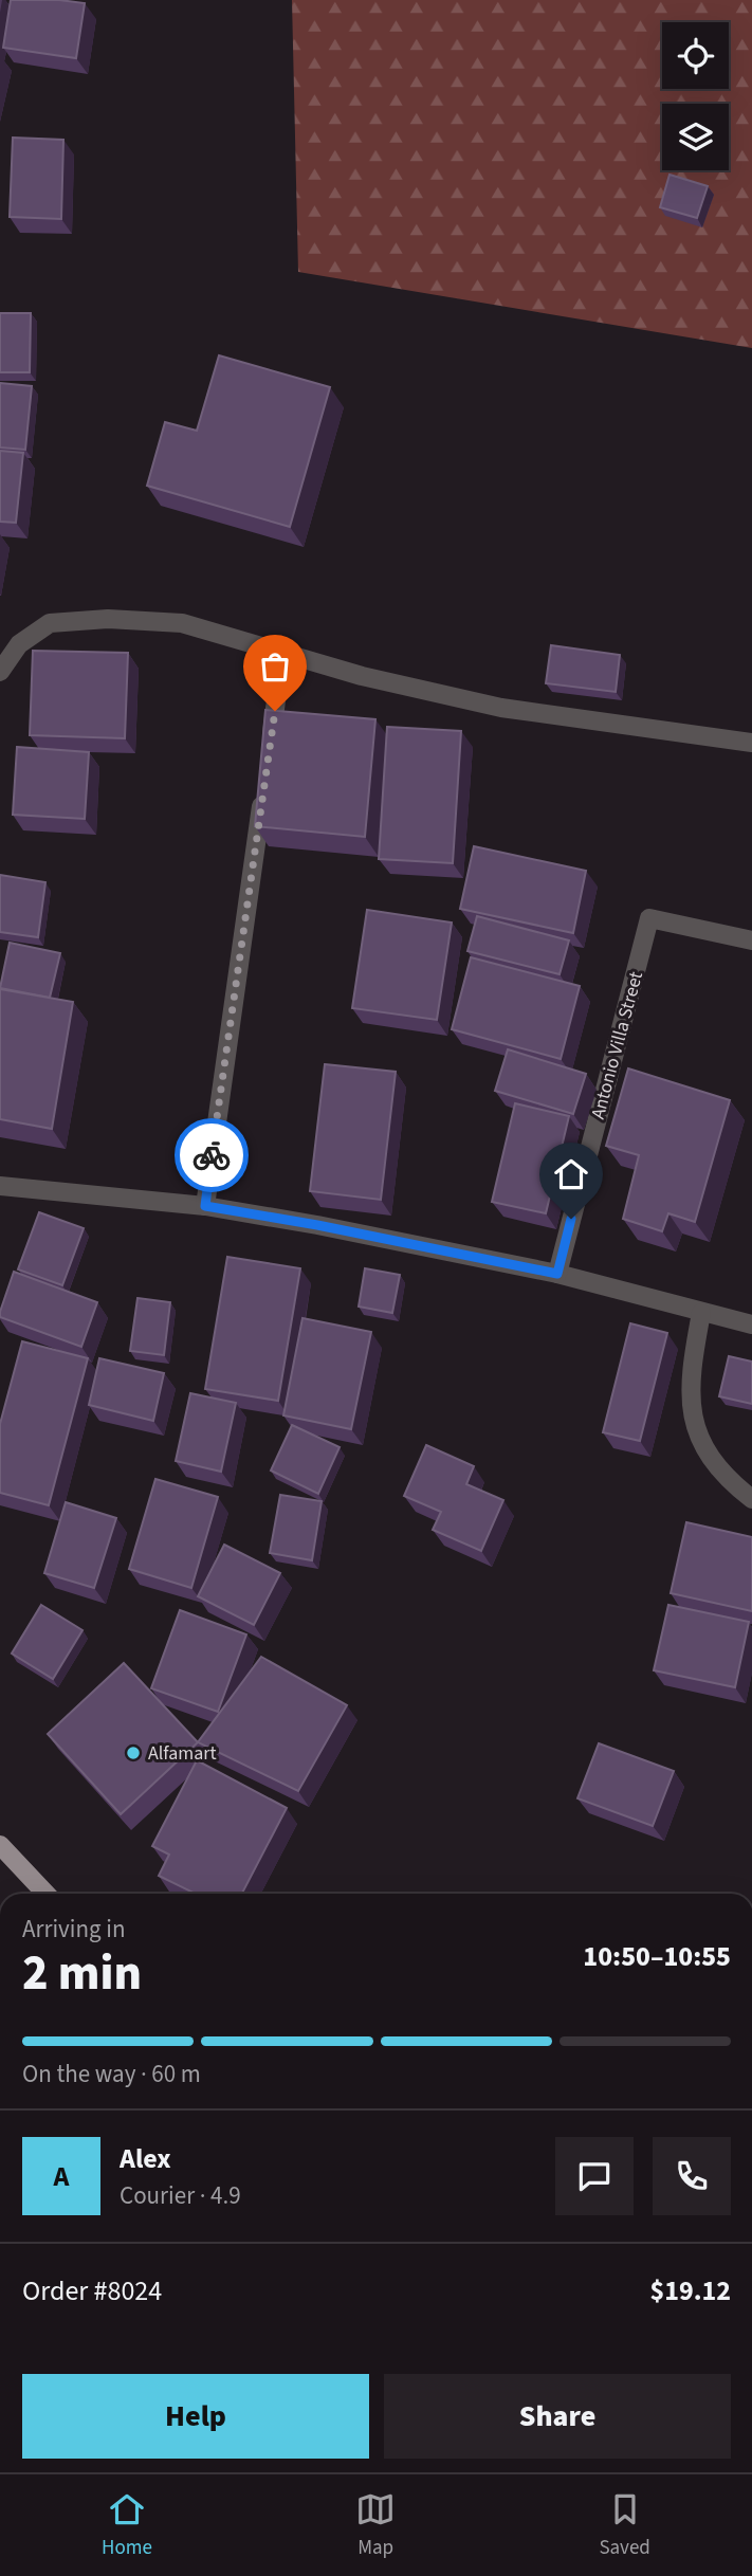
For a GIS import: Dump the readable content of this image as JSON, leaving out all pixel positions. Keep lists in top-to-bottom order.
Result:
{
  "streets": {
    "street": ["Antonio Villa Street"]
  },
  "places": ["Alfamart"],
  "page": {
    "heading": ["2 min", "Arriving in", "10:50–10:55"],
    "panel": [
      "Alex",
      "Courier · 4.9",
      "Order #8024",
      "$19.12"
    ],
    "bar": "On the way · 60 m",
    "round": "A",
    "buttons": ["Help", "Share"],
    "tabs": ["Home", "Map", "Saved"]
  }
}
